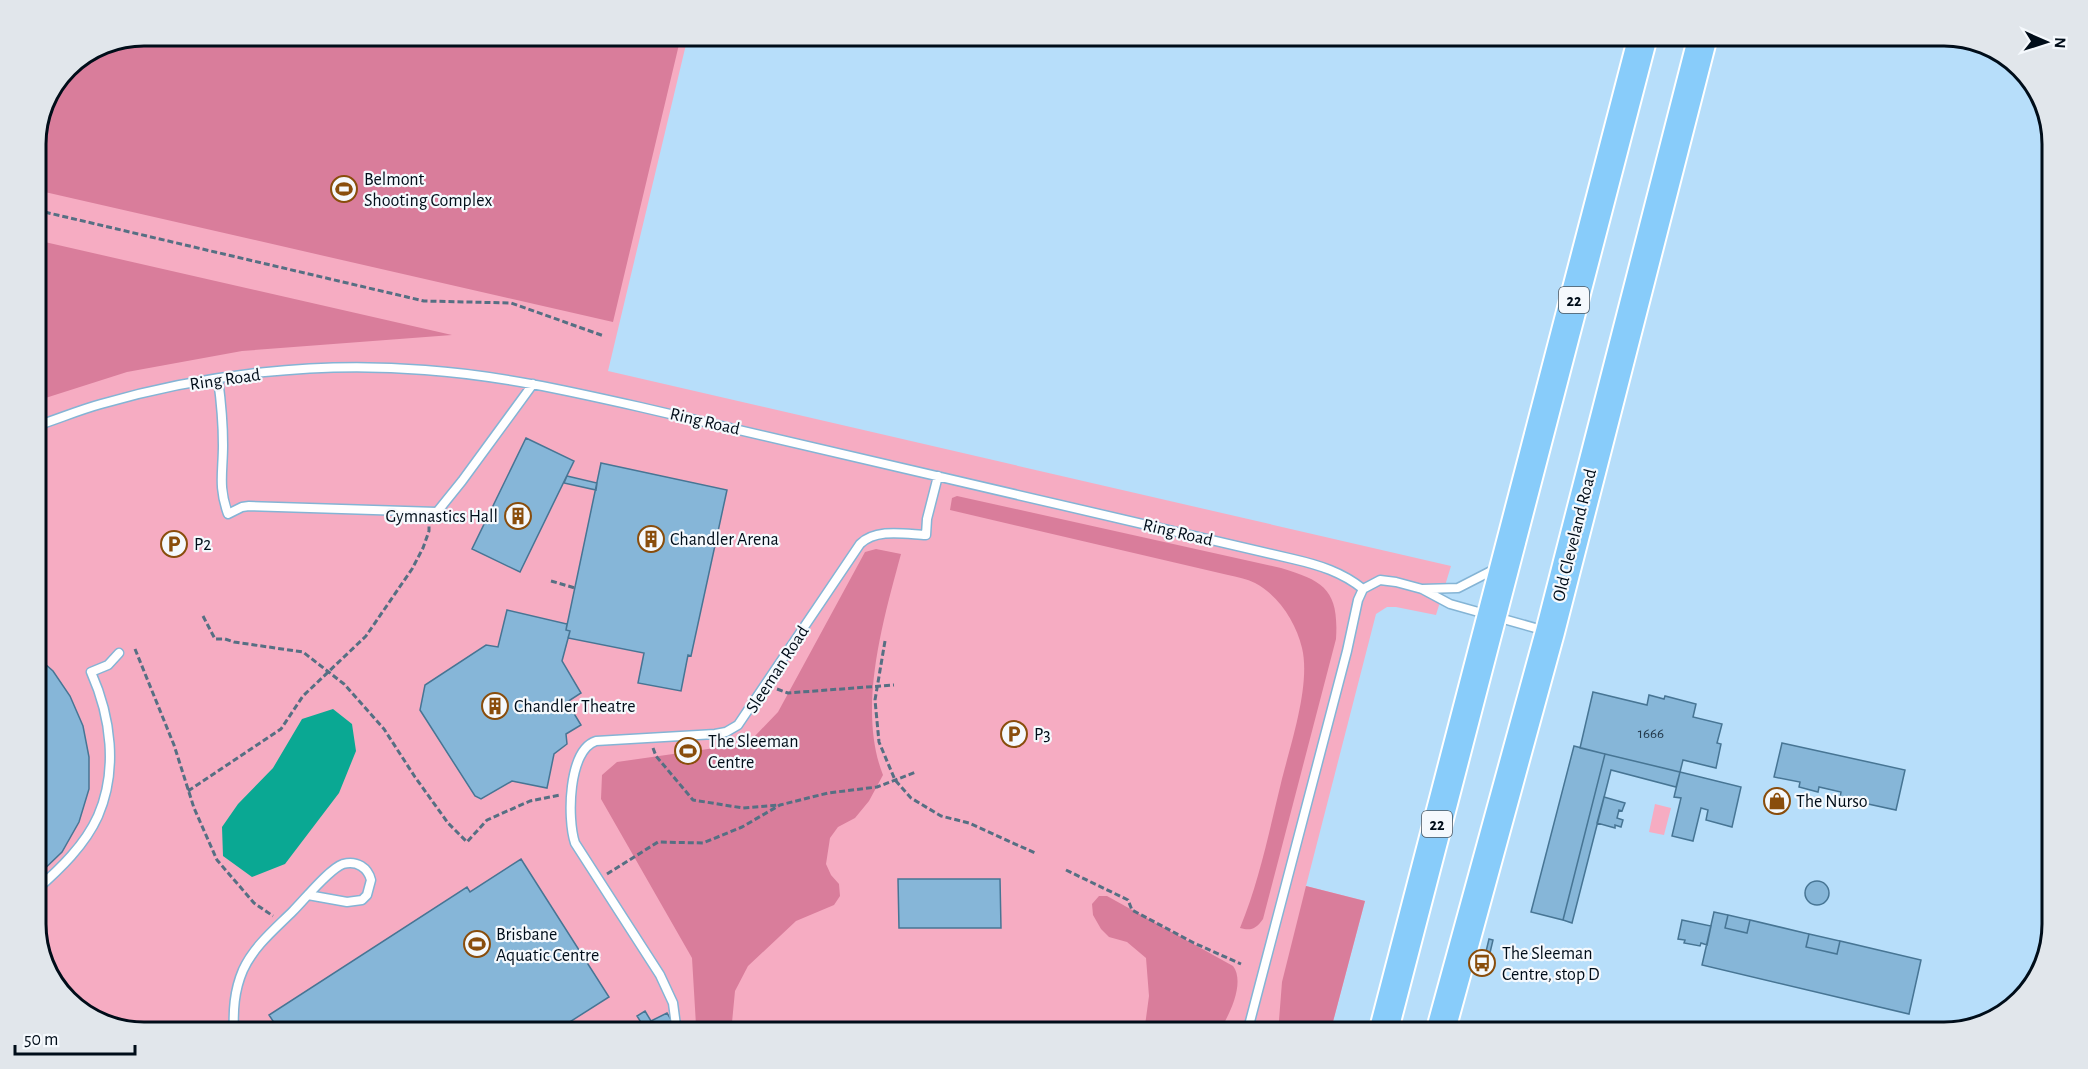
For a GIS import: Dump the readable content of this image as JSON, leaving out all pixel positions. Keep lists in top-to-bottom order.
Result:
{
  "streets": {
    "highway": ["22", "Old Cleveland Road"],
    "lane": ["Ring Road", "Sleeman Road"]
  },
  "crossings": [
    ["Ring Road", "Sleeman Road"]
  ],
  "places": {
    "sports": ["Belmont Shooting Complex", "The Sleeman Centre", "Brisbane Aquatic Centre"],
    "building": ["Gymnastics Hall", "Chandler Arena", "Chandler Theatre"],
    "parking": ["P2", "P3"],
    "shop": ["The Nurso"],
    "bus stop": ["The Sleeman Centre, stop D"]
  },
  "house_numbers": ["1666"],
  "scale_bar": "50 m",
  "north": "right"
}
